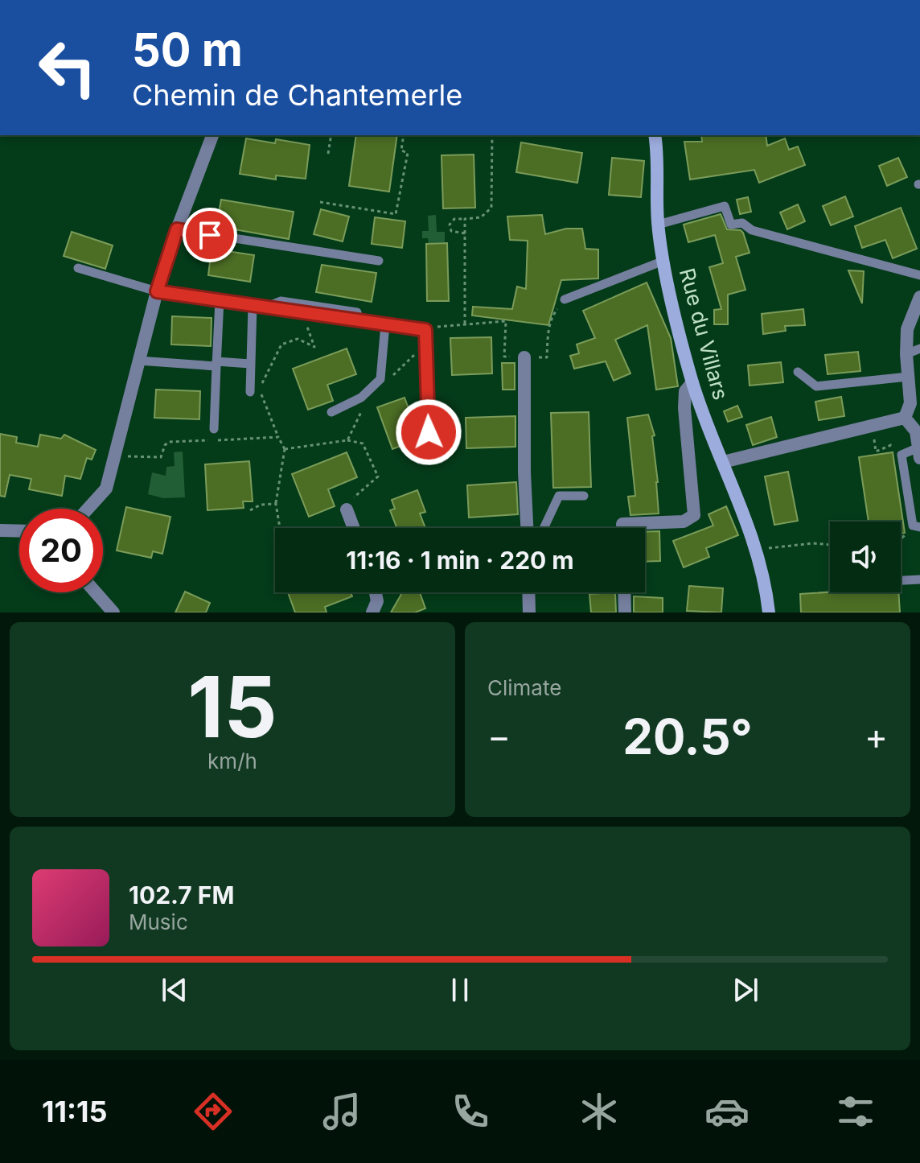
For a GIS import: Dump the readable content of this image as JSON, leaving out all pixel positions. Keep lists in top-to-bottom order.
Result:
{
  "streets": {
    "main road": ["Rue du Villars"]
  },
  "page": {
    "turn": ["50 m", "Chemin de Chantemerle"],
    "limit": "20",
    "trip": "11:16 · 1 min · 220 m",
    "tile": [
      ["15", "km/h"],
      "Climate"
    ],
    "heat": ["−", "20.5°", "+"],
    "song": ["102.7 FM", "Music"],
    "tabs": "11:15"
  }
}
